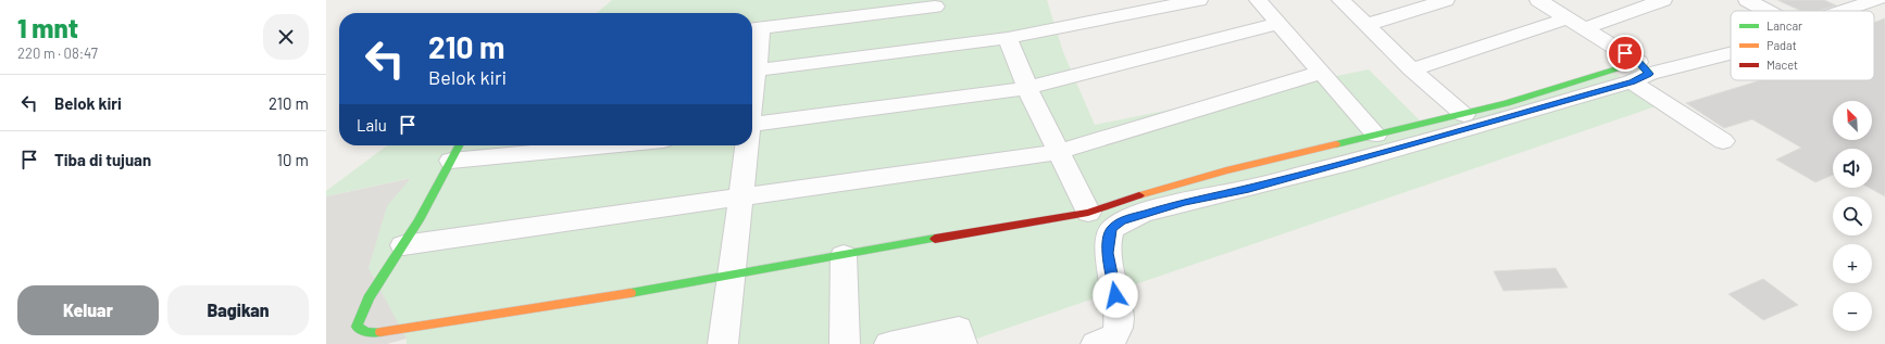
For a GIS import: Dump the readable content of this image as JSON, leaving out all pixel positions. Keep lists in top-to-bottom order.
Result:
{
  "legend": ["Lancar", "Padat", "Macet"],
  "north": "top left",
  "page": {
    "heading": ["1 mnt", "220 m · 08:47"],
    "turn": ["210 m", "Belok kiri"],
    "list": [
      {
        "name": "Belok kiri",
        "value": "210 m"
      },
      {
        "name": "Tiba di tujuan",
        "value": "10 m"
      }
    ],
    "map_buttons": ["+", "−"],
    "then": "Lalu",
    "buttons": ["Keluar", "Bagikan"]
  }
}
